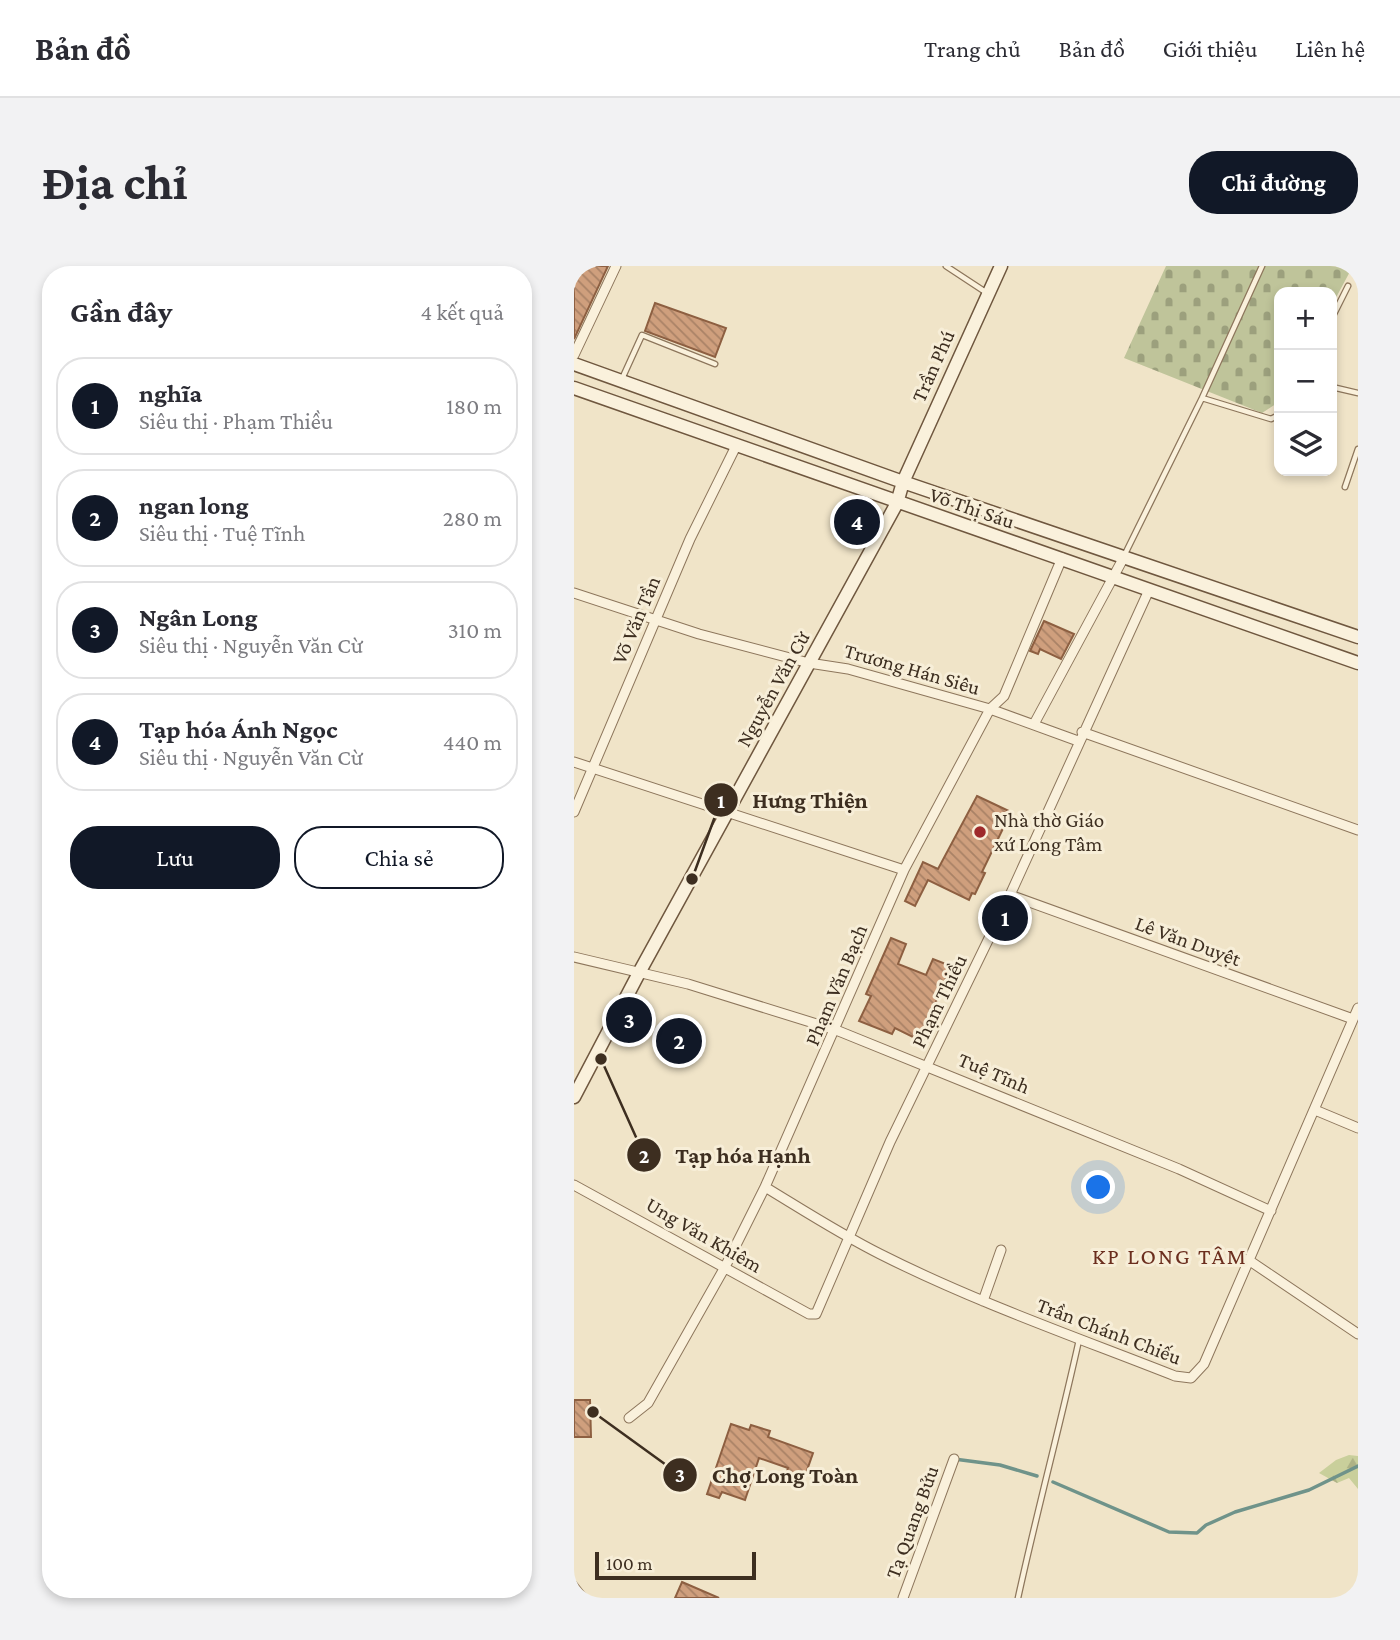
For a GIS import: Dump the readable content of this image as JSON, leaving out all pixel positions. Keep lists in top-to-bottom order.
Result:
{
  "streets": {
    "main road": ["Trần Phú", "Võ Thị Sáu", "Nguyễn Văn Cừ"],
    "street": [
      "Võ Văn Tần",
      "Trương Hán Siêu",
      "Lê Văn Duyệt",
      "Phạm Văn Bạch",
      "Phạm Thiều",
      "Tuệ Tĩnh",
      "Ung Văn Khiêm",
      "Trần Chánh Chiếu",
      "Tạ Quang Bửu"
    ]
  },
  "crossings": [
    ["Trần Phú", "Võ Thị Sáu"],
    ["Trần Phú", "Nguyễn Văn Cừ"],
    ["Võ Thị Sáu", "Võ Văn Tần"],
    ["Võ Thị Sáu", "Nguyễn Văn Cừ"],
    ["Võ Thị Sáu", "Phạm Văn Bạch"],
    ["Võ Thị Sáu", "Phạm Thiều"],
    ["Võ Văn Tần", "Trương Hán Siêu"],
    ["Trương Hán Siêu", "Nguyễn Văn Cừ"],
    ["Trương Hán Siêu", "Phạm Văn Bạch"],
    ["Trương Hán Siêu", "Phạm Thiều"],
    ["Nguyễn Văn Cừ", "Tuệ Tĩnh"],
    ["Lê Văn Duyệt", "Phạm Thiều"],
    ["Lê Văn Duyệt", "Trần Chánh Chiếu"],
    ["Phạm Văn Bạch", "Tuệ Tĩnh"],
    ["Phạm Văn Bạch", "Ung Văn Khiêm"],
    ["Phạm Văn Bạch", "Trần Chánh Chiếu"],
    ["Phạm Thiều", "Tuệ Tĩnh"],
    ["Phạm Thiều", "Ung Văn Khiêm"],
    ["Phạm Thiều", "Trần Chánh Chiếu"],
    ["Tuệ Tĩnh", "Trần Chánh Chiếu"]
  ],
  "districts": ["KP LONG TÂM"],
  "places": [
    "Nhà thờ Giáo xứ Long Tâm",
    "Hưng Thiện",
    "Tạp hóa Hạnh",
    "Chợ Long Toàn"
  ],
  "scale_bar": "100 m",
  "page": {
    "header": "Bản đồ",
    "nav": [
      "Trang chủ",
      "Bản đồ",
      "Giới thiệu",
      "Liên hệ"
    ],
    "buttons": [
      "Chỉ đường",
      ["Lưu", "Chia sẻ"]
    ],
    "title": "Địa chỉ",
    "heading": ["Gần đây", "4 kết quả"],
    "map_buttons": ["+", "−"],
    "list": [
      {
        "mark": "1",
        "name": "nghĩa",
        "note": "Siêu thị · Phạm Thiều",
        "value": "180 m"
      },
      {
        "mark": "2",
        "name": "ngan long",
        "note": "Siêu thị · Tuệ Tĩnh",
        "value": "280 m"
      },
      {
        "mark": "3",
        "name": "Ngân Long",
        "note": "Siêu thị · Nguyễn Văn Cừ",
        "value": "310 m"
      },
      {
        "mark": "4",
        "name": "Tạp hóa Ánh Ngọc",
        "note": "Siêu thị · Nguyễn Văn Cừ",
        "value": "440 m"
      }
    ],
    "pins": [
      "4",
      "1",
      "3",
      "2"
    ],
    "scale": "100 m"
  }
}
